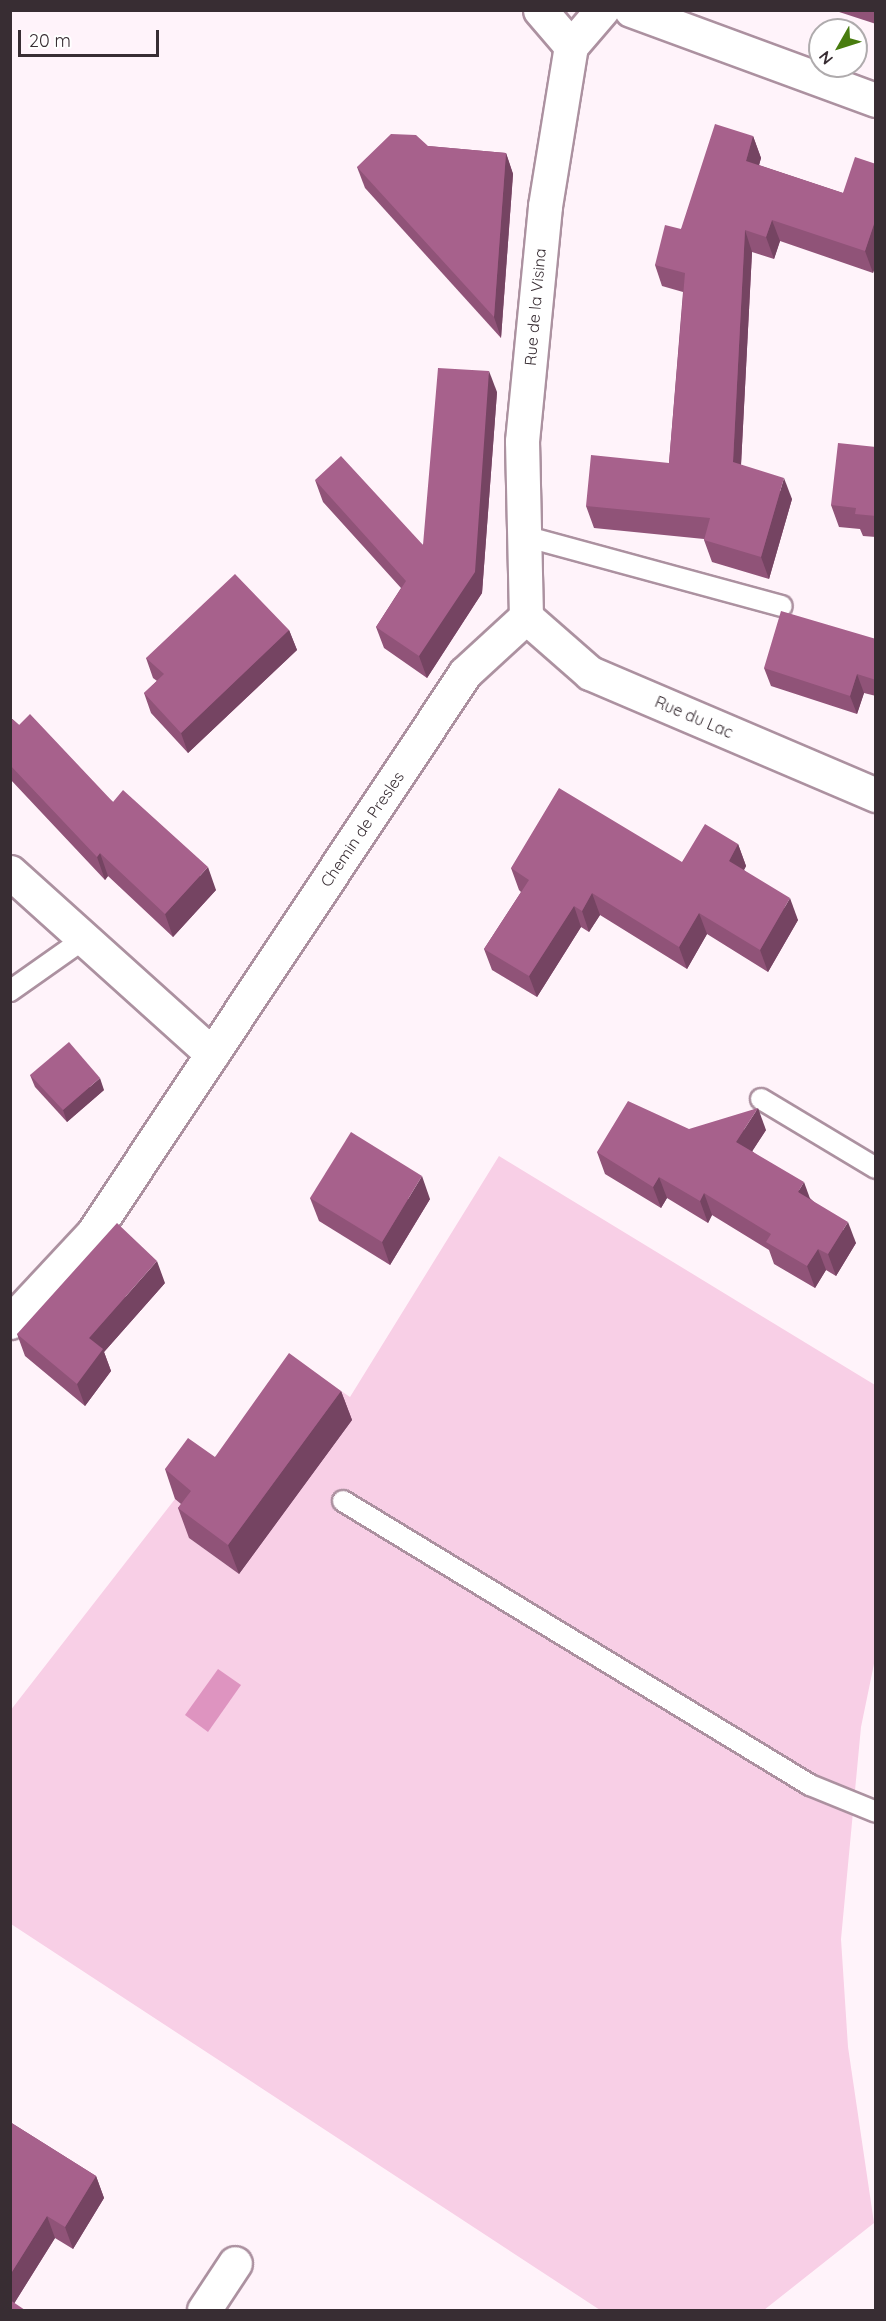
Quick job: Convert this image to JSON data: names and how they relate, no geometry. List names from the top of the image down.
{
  "streets": {
    "street": ["Rue de la Visina", "Rue du Lac", "Chemin de Presles"]
  },
  "crossings": [
    ["Rue de la Visina", "Rue du Lac"],
    ["Rue de la Visina", "Chemin de Presles"],
    ["Rue du Lac", "Chemin de Presles"]
  ],
  "scale_bar": "20 m",
  "north": "bottom left"
}
